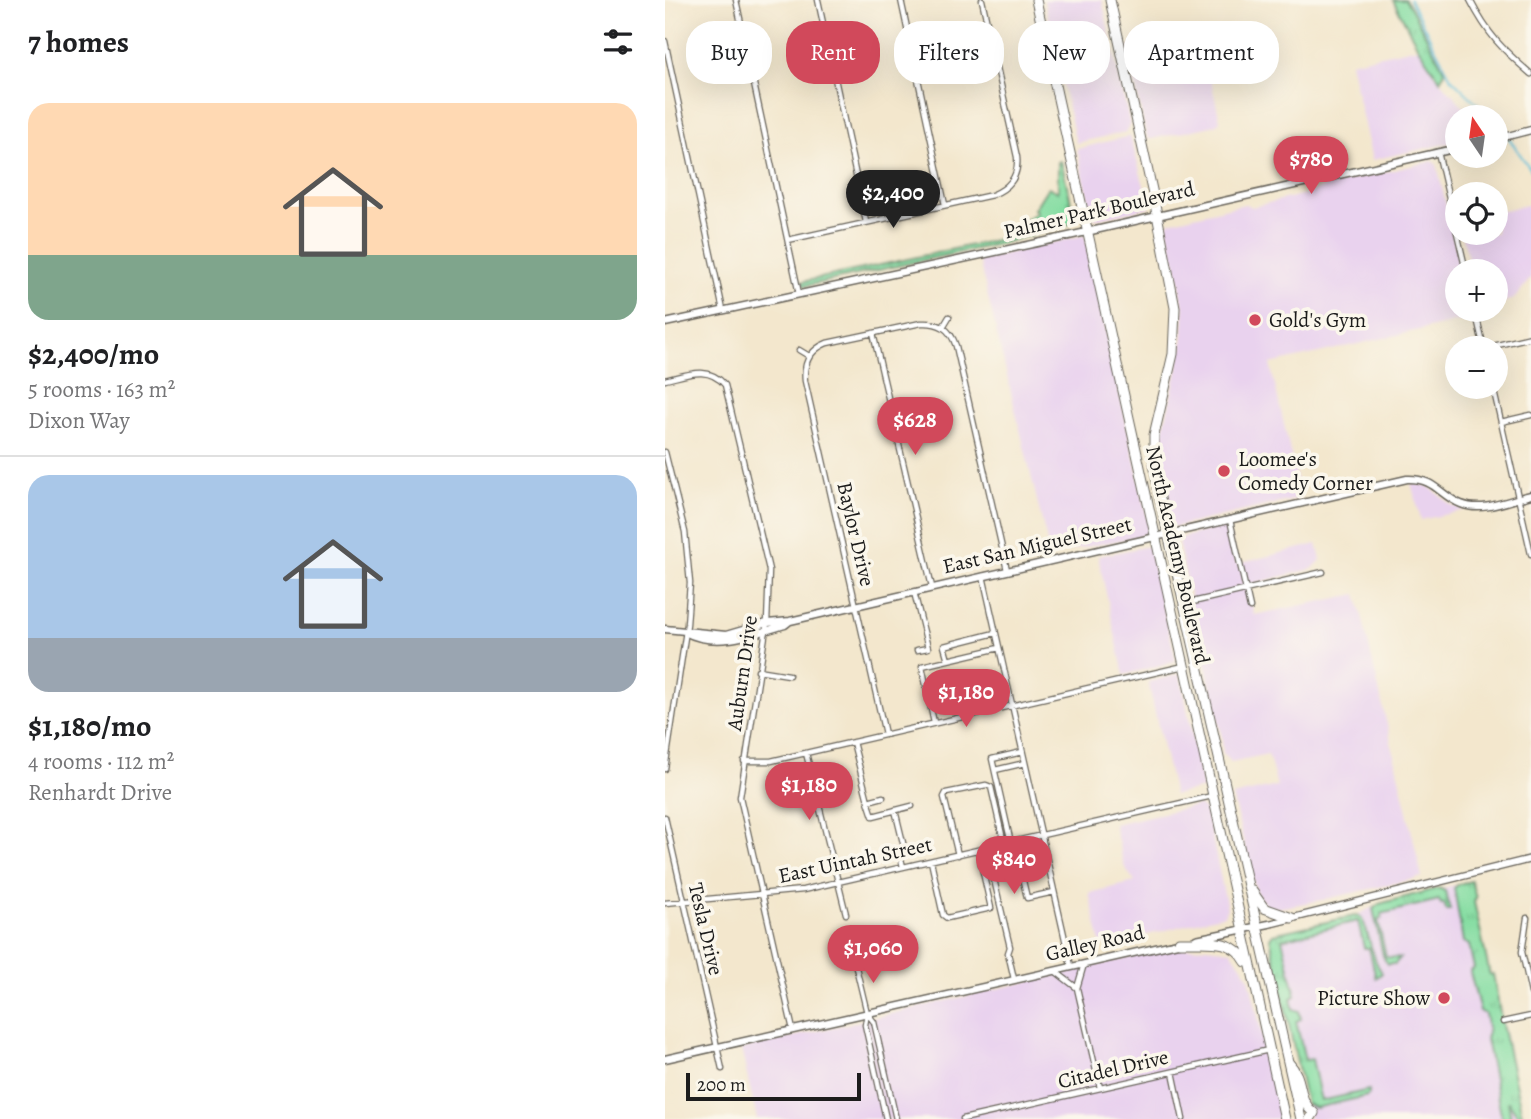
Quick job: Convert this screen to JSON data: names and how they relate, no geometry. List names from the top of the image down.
{
  "streets": {
    "highway": ["North Academy Boulevard"],
    "main road": ["Palmer Park Boulevard", "East San Miguel Street", "Galley Road"],
    "street": [
      "Baylor Drive",
      "Auburn Drive",
      "East Uintah Street",
      "Tesla Drive",
      "Citadel Drive"
    ]
  },
  "crossings": [
    ["Palmer Park Boulevard", "North Academy Boulevard"],
    ["Baylor Drive", "East San Miguel Street"],
    ["East San Miguel Street", "North Academy Boulevard"],
    ["East San Miguel Street", "Auburn Drive"],
    ["North Academy Boulevard", "East Uintah Street"],
    ["North Academy Boulevard", "Galley Road"],
    ["North Academy Boulevard", "Citadel Drive"],
    ["Auburn Drive", "East Uintah Street"],
    ["Auburn Drive", "Galley Road"],
    ["East Uintah Street", "Tesla Drive"],
    ["Tesla Drive", "Galley Road"]
  ],
  "places": ["Gold's Gym", "Loomee's Comedy Corner", "Picture Show"],
  "scale_bar": "200 m",
  "north": "top",
  "page": {
    "heading": "7 homes",
    "chip": [
      "Buy",
      "Rent",
      "Filters",
      "New",
      "Apartment"
    ],
    "list": [
      {
        "name": "$2,400/mo",
        "note": "5 rooms · 163 m² · Dixon Way"
      },
      {
        "name": "$1,180/mo",
        "note": "4 rooms · 112 m² · Renhardt Drive"
      }
    ],
    "map_buttons": ["+", "−"],
    "price": [
      "$780",
      "$2,400",
      "$628",
      "$1,180",
      "$1,180",
      "$840",
      "$1,060"
    ],
    "scale": "200 m"
  }
}
